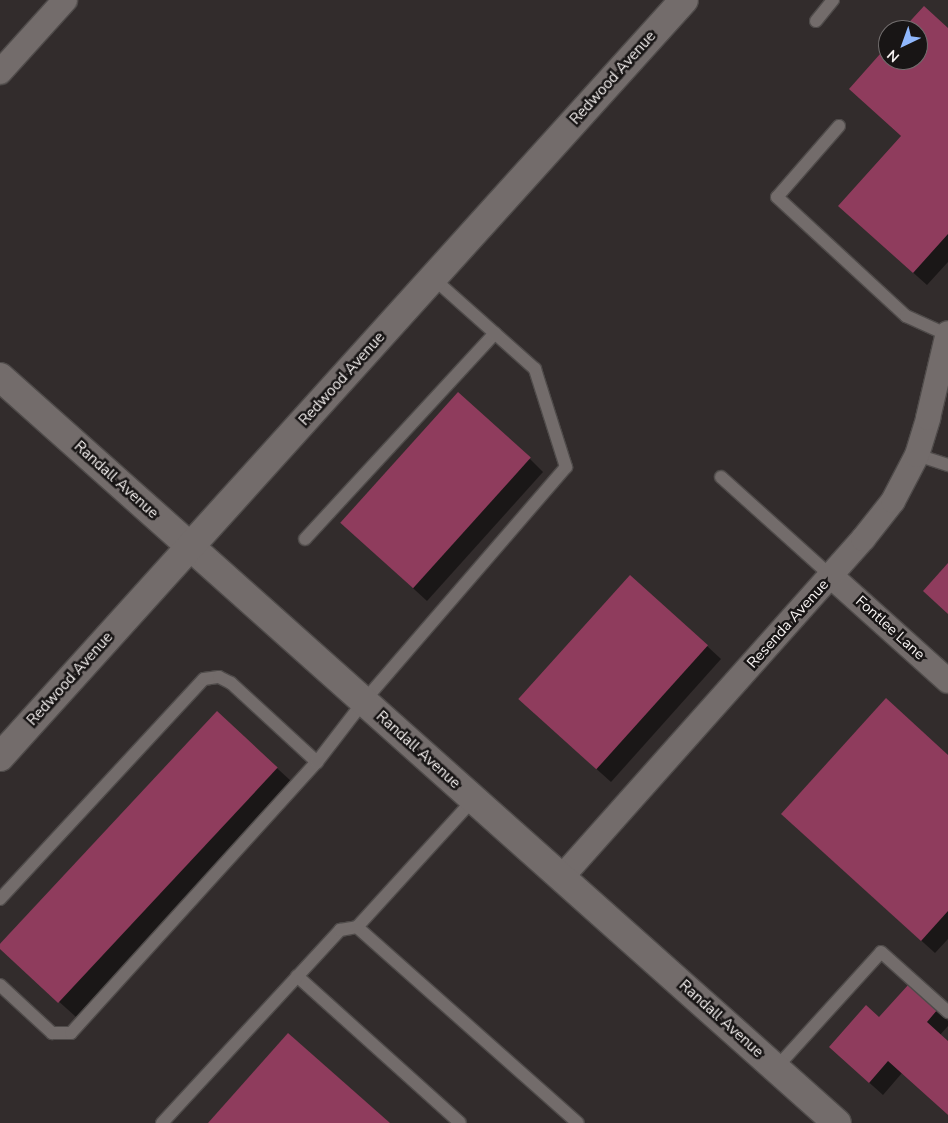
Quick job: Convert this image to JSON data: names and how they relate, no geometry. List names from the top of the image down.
{
  "streets": {
    "street": [
      "Redwood Avenue",
      "Randall Avenue",
      "Resenda Avenue",
      "Fontlee Lane"
    ]
  },
  "crossings": [
    ["Redwood Avenue", "Randall Avenue"],
    ["Randall Avenue", "Resenda Avenue"],
    ["Resenda Avenue", "Fontlee Lane"]
  ],
  "north": "bottom left"
}
